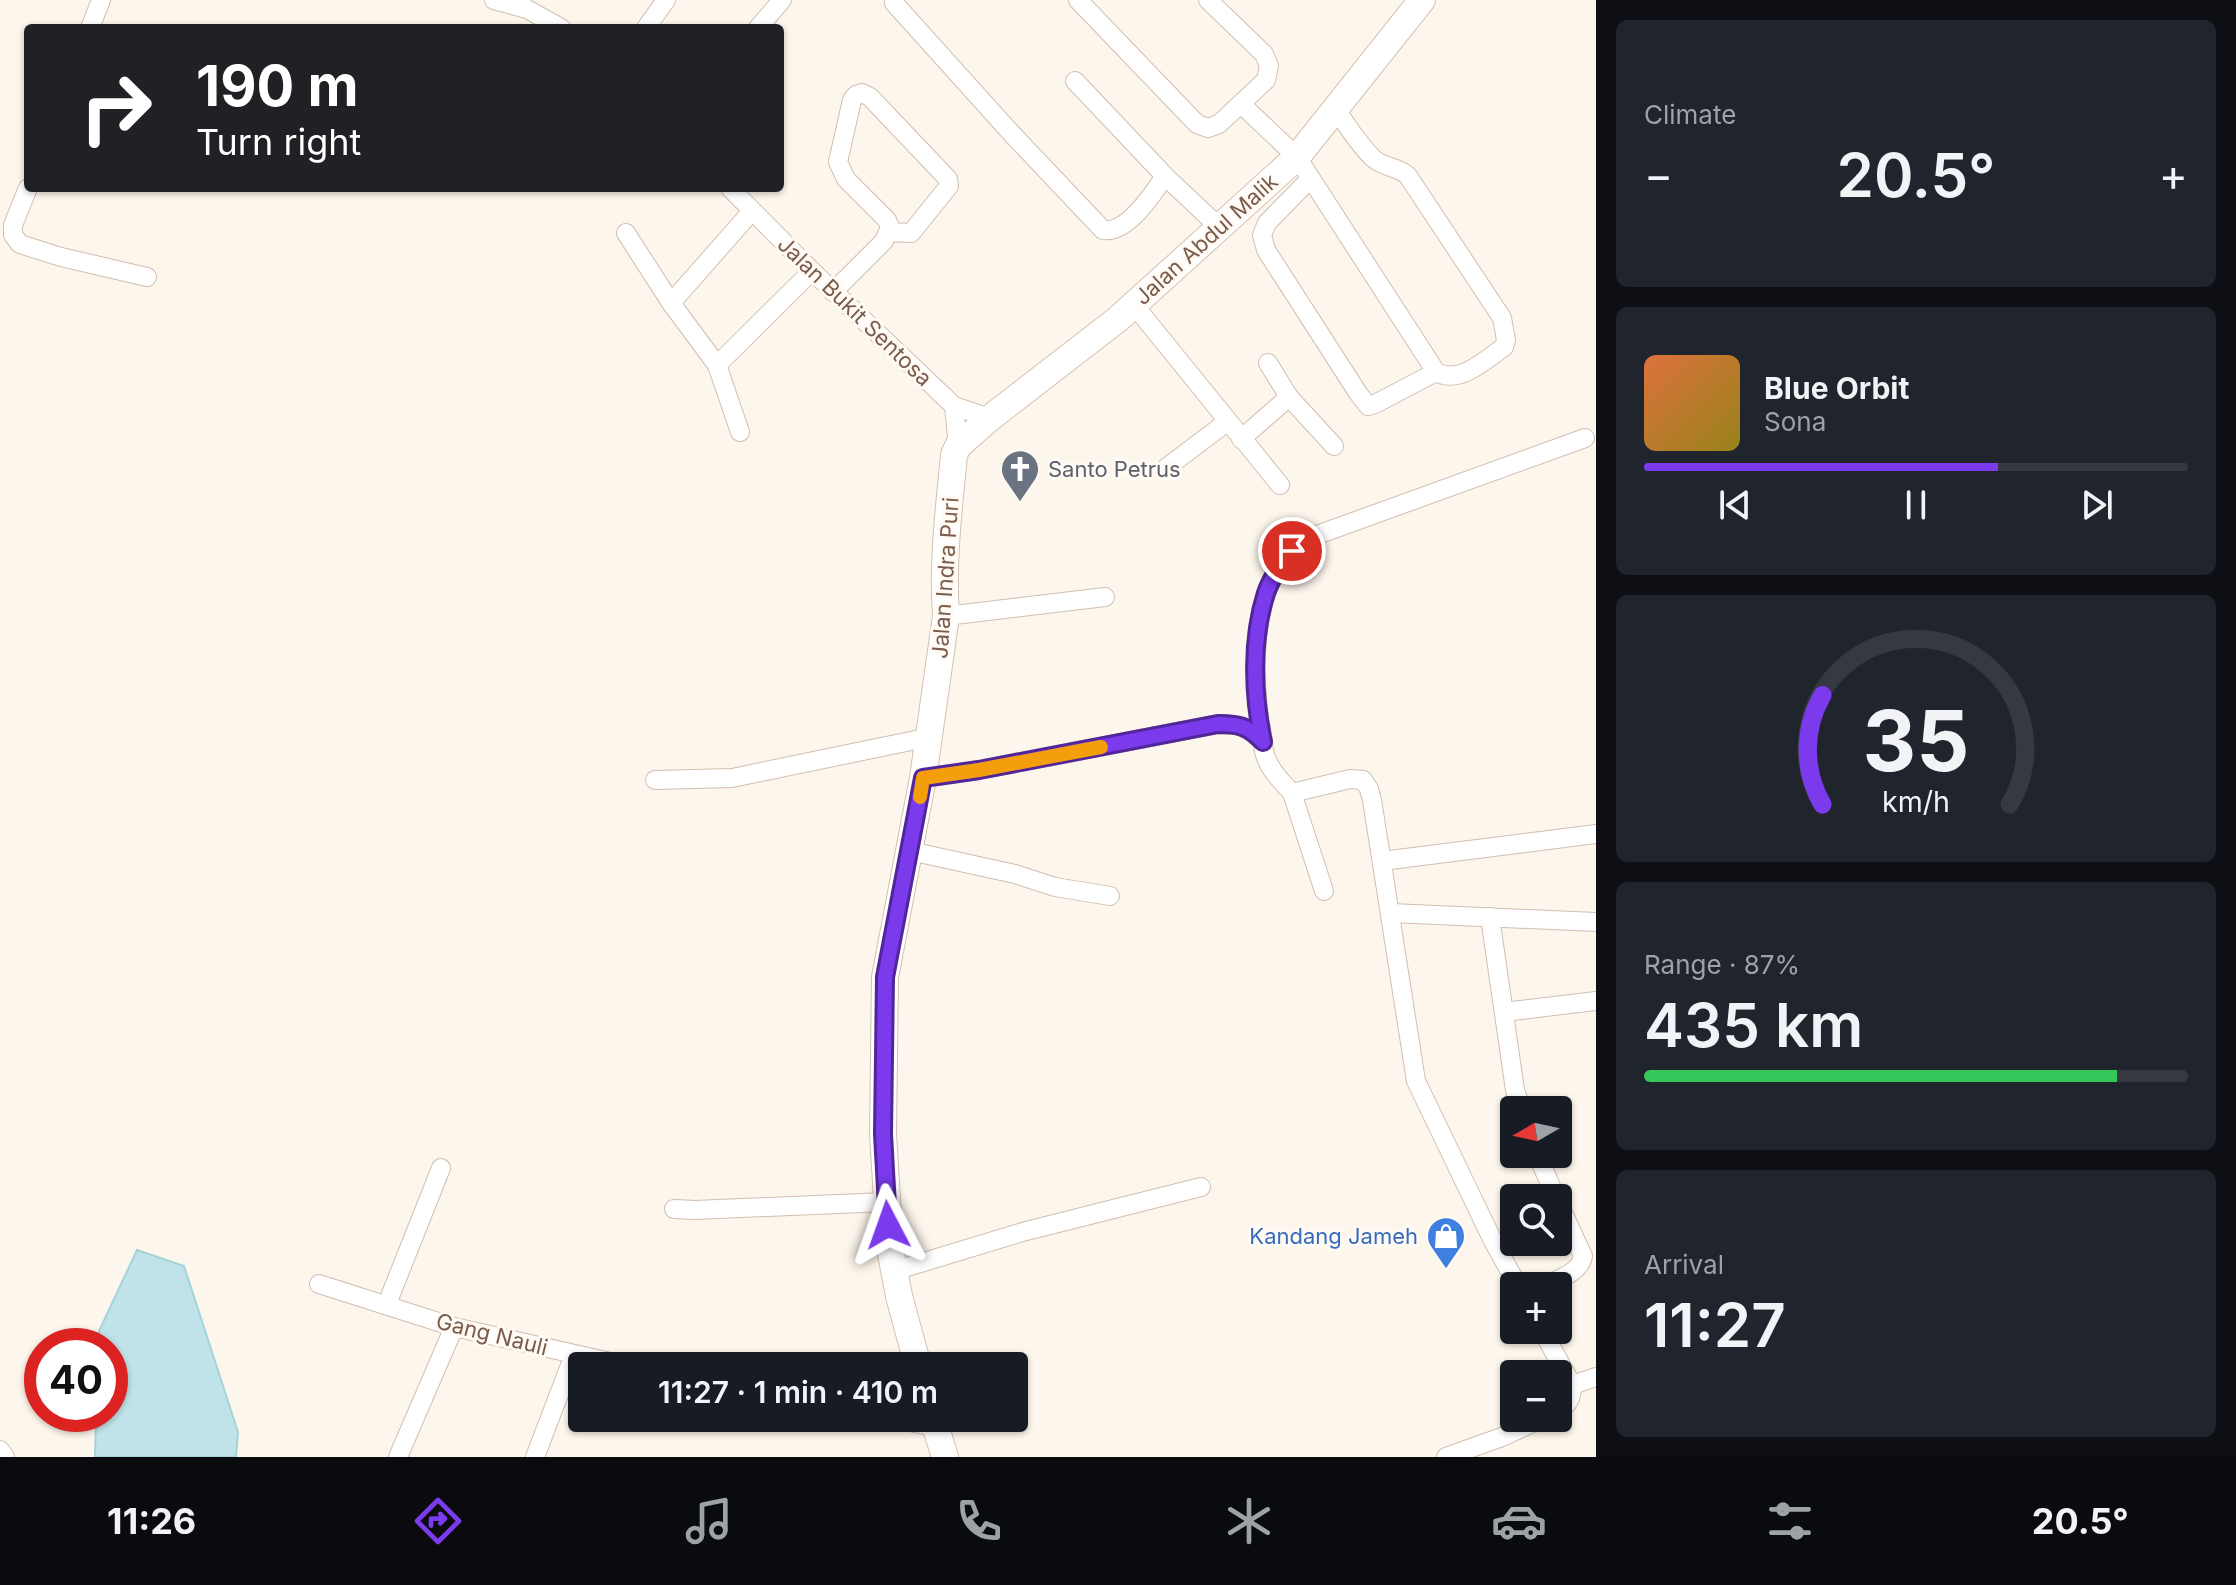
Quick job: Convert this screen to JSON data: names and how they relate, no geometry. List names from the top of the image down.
{
  "streets": {
    "street": [
      "Jalan Abdul Malik",
      "Jalan Bukit Sentosa",
      "Jalan Indra Puri",
      "Gang Nauli"
    ]
  },
  "crossings": [
    ["Jalan Abdul Malik", "Jalan Bukit Sentosa"],
    ["Jalan Abdul Malik", "Jalan Indra Puri"],
    ["Jalan Bukit Sentosa", "Jalan Indra Puri"]
  ],
  "places": {
    "church": ["Santo Petrus"],
    "shop": ["Kandang Jameh"]
  },
  "north": "left",
  "page": {
    "tile": [
      "Climate",
      ["Range · 87%", "435 km"],
      ["Arrival", "11:27"]
    ],
    "turn": ["190 m", "Turn right"],
    "heat": ["−", "20.5°", "+"],
    "song": ["Blue Orbit", "Sona"],
    "map_buttons": ["+", "−"],
    "limit": "40",
    "trip": "11:27 · 1 min · 410 m",
    "tabs": ["11:26", "20.5°"],
    "gauge": ["35", "km/h"]
  }
}
